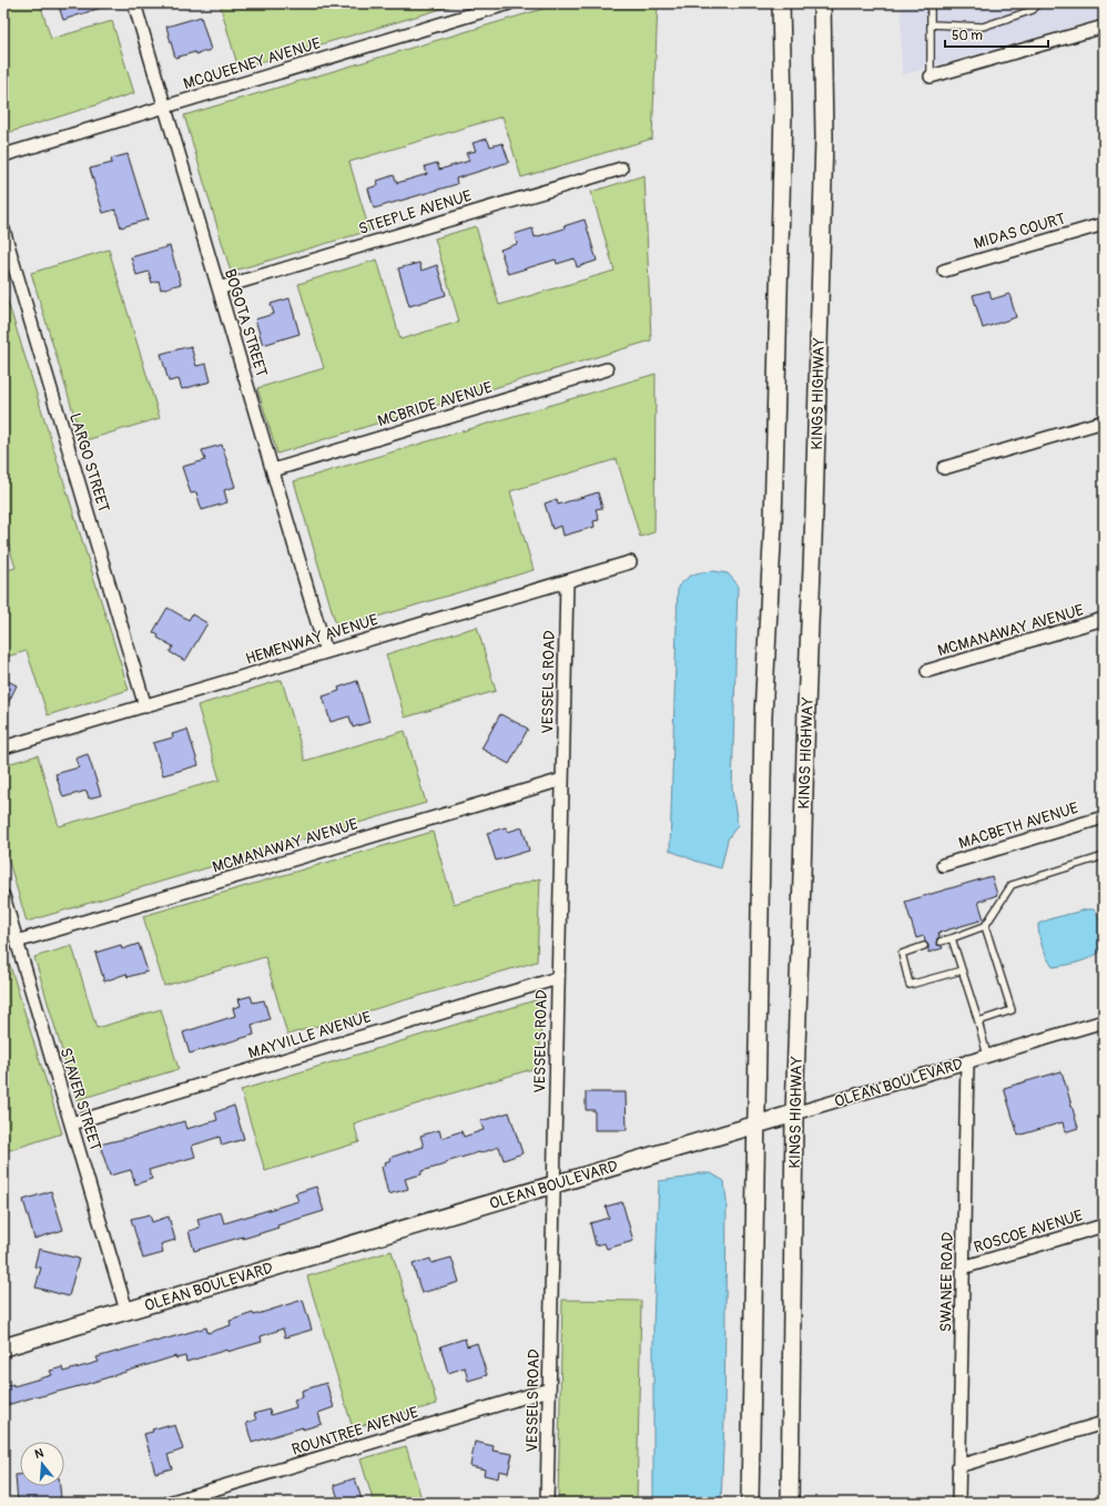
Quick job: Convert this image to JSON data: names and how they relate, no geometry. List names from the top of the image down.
{
  "streets": {
    "main road": ["KINGS HIGHWAY", "OLEAN BOULEVARD"],
    "street": [
      "MCQUEENEY AVENUE",
      "STEEPLE AVENUE",
      "MIDAS COURT",
      "BOGOTA STREET",
      "MCBRIDE AVENUE",
      "LARGO STREET",
      "MCMANAWAY AVENUE",
      "HEMENWAY AVENUE",
      "VESSELS ROAD",
      "MACBETH AVENUE",
      "MAYVILLE AVENUE",
      "STAVER STREET",
      "ROSCOE AVENUE",
      "SWANEE ROAD",
      "ROUNTREE AVENUE"
    ]
  },
  "crossings": [
    ["MCQUEENEY AVENUE", "BOGOTA STREET"],
    ["STEEPLE AVENUE", "BOGOTA STREET"],
    ["BOGOTA STREET", "MCBRIDE AVENUE"],
    ["BOGOTA STREET", "HEMENWAY AVENUE"],
    ["KINGS HIGHWAY", "OLEAN BOULEVARD"],
    ["LARGO STREET", "HEMENWAY AVENUE"],
    ["MCMANAWAY AVENUE", "VESSELS ROAD"],
    ["MCMANAWAY AVENUE", "STAVER STREET"],
    ["HEMENWAY AVENUE", "VESSELS ROAD"],
    ["VESSELS ROAD", "MAYVILLE AVENUE"],
    ["VESSELS ROAD", "OLEAN BOULEVARD"],
    ["VESSELS ROAD", "ROUNTREE AVENUE"],
    ["MAYVILLE AVENUE", "STAVER STREET"],
    ["OLEAN BOULEVARD", "STAVER STREET"],
    ["OLEAN BOULEVARD", "SWANEE ROAD"],
    ["ROSCOE AVENUE", "SWANEE ROAD"]
  ],
  "scale_bar": "50 m",
  "north": "top"
}
